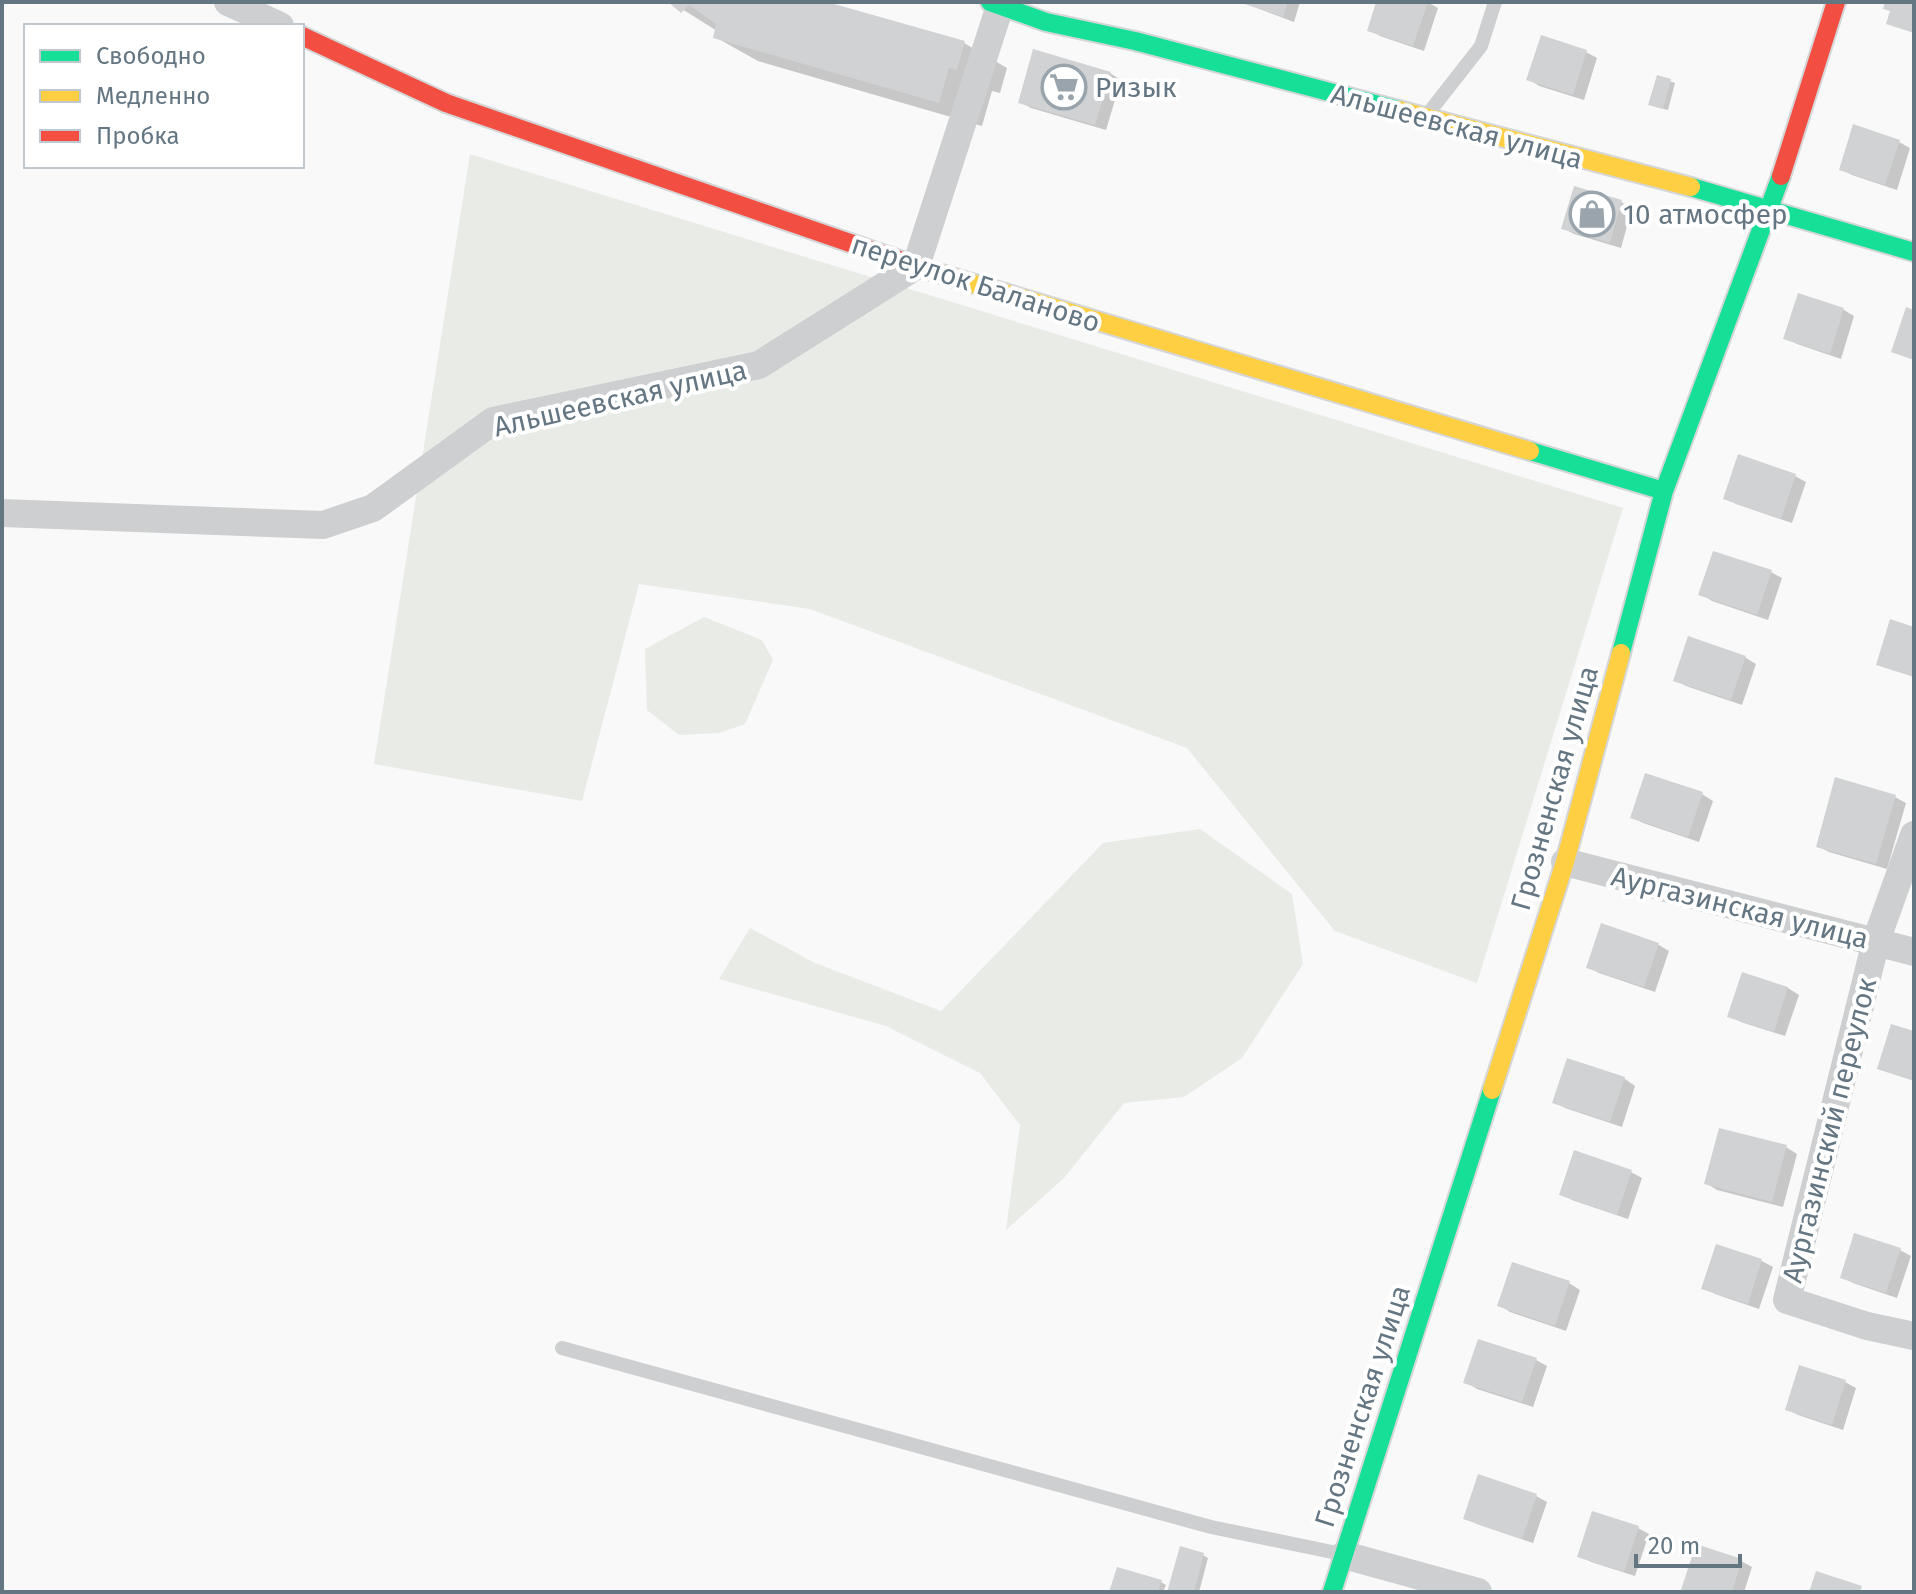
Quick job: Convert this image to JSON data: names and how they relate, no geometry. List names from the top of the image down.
{
  "streets": {
    "street": [
      "Альшеевская улица",
      "переулок Баланово",
      "Грозненская улица",
      "Аургазинская улица",
      "Аургазинский переулок"
    ]
  },
  "crossings": [
    ["Альшеевская улица", "переулок Баланово"],
    ["Альшеевская улица", "Грозненская улица"],
    ["переулок Баланово", "Грозненская улица"],
    ["Грозненская улица", "Аургазинская улица"],
    ["Аургазинская улица", "Аургазинский переулок"]
  ],
  "places": {
    "supermarket": ["Ризык"],
    "shop": ["10 атмосфер"]
  },
  "legend": ["Свободно", "Медленно", "Пробка"],
  "scale_bar": "20 m"
}
